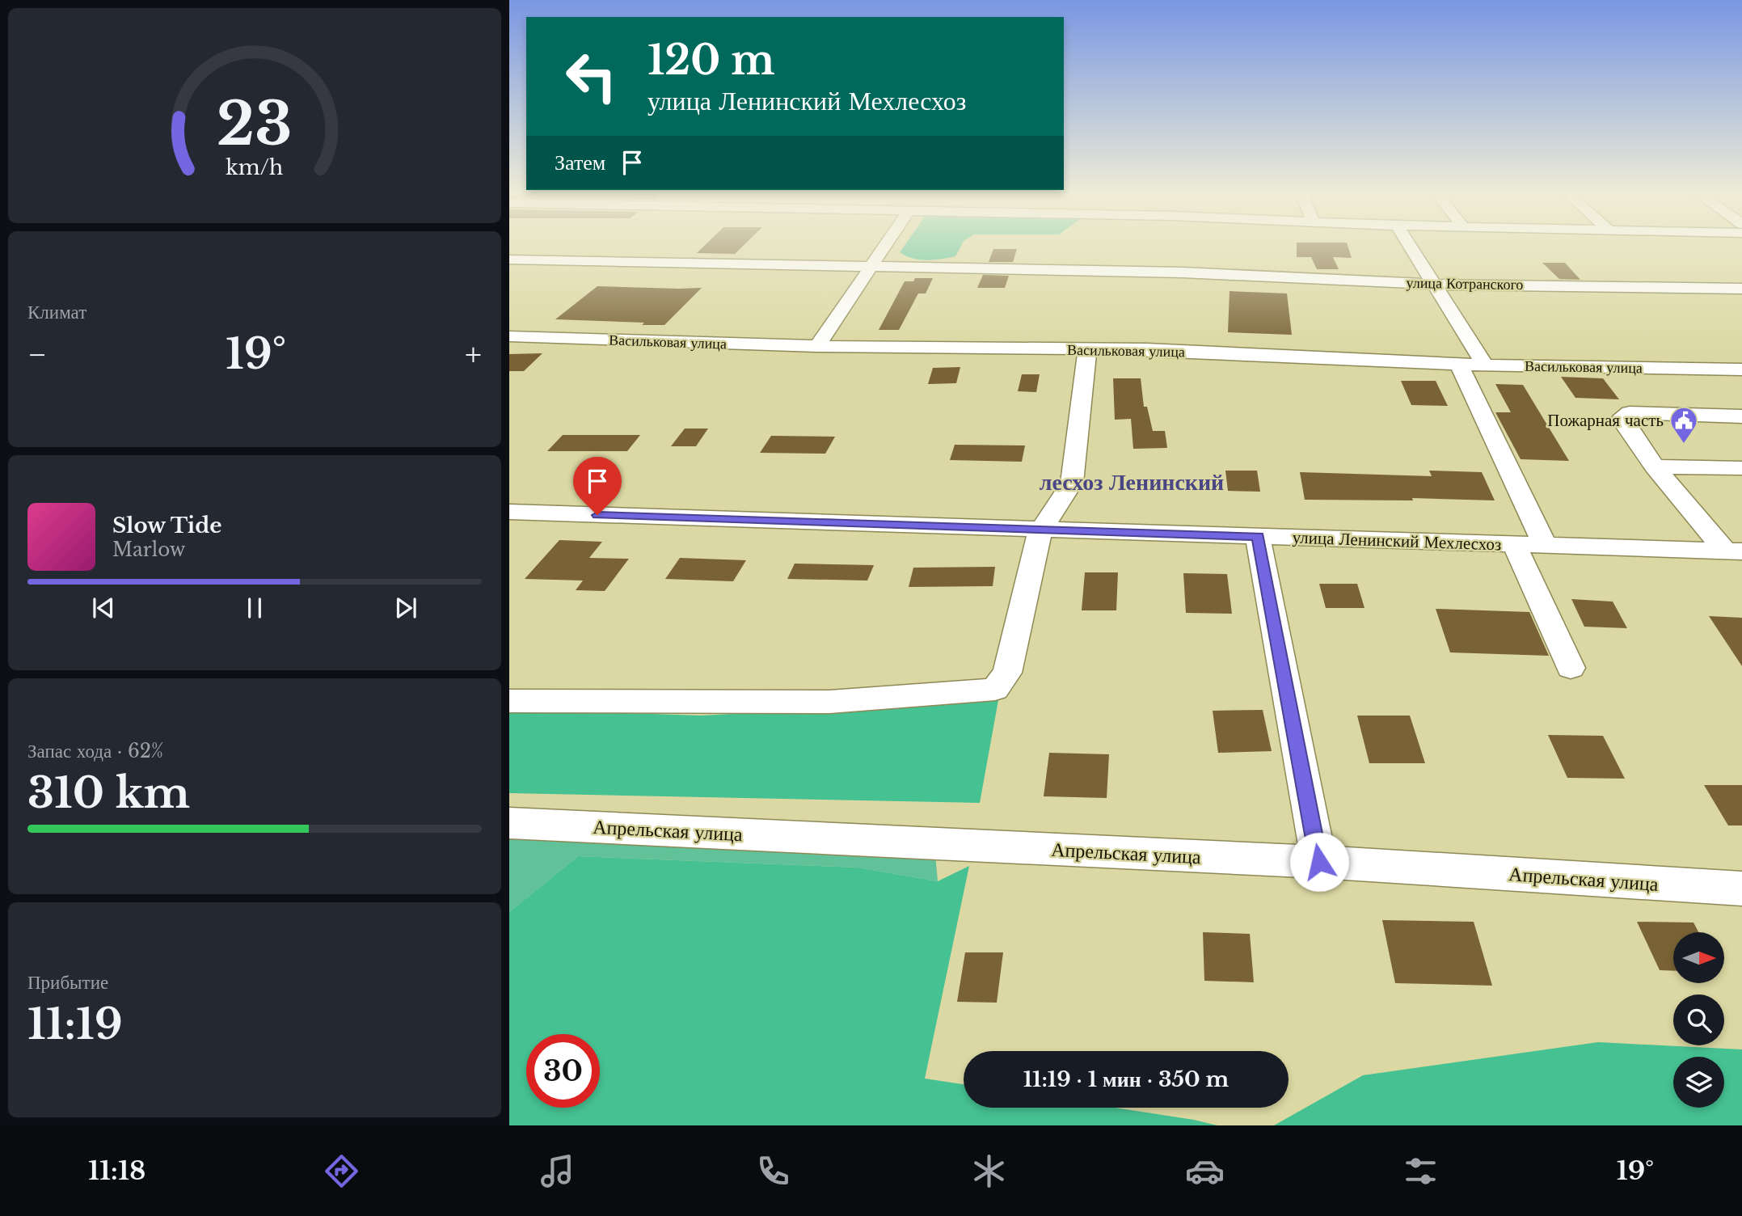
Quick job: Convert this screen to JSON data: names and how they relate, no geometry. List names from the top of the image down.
{
  "streets": {
    "street": [
      "улица Котранского",
      "Васильковая улица",
      "улица Ленинский Мехлесхоз",
      "Апрельская улица"
    ]
  },
  "districts": ["лесхоз Ленинский"],
  "places": {
    "public building": ["Пожарная часть"]
  },
  "north": "right",
  "page": {
    "turn": ["120 m", "улица Ленинский Мехлесхоз"],
    "then": "Затем",
    "tile": [
      "Климат",
      ["Запас хода · 62%", "310 km"],
      ["Прибытие", "11:19"]
    ],
    "heat": ["−", "19°", "+"],
    "song": ["Slow Tide", "Marlow"],
    "limit": "30",
    "trip": "11:19 · 1 мин · 350 m",
    "tabs": ["11:18", "19°"],
    "gauge": ["23", "km/h"]
  }
}
